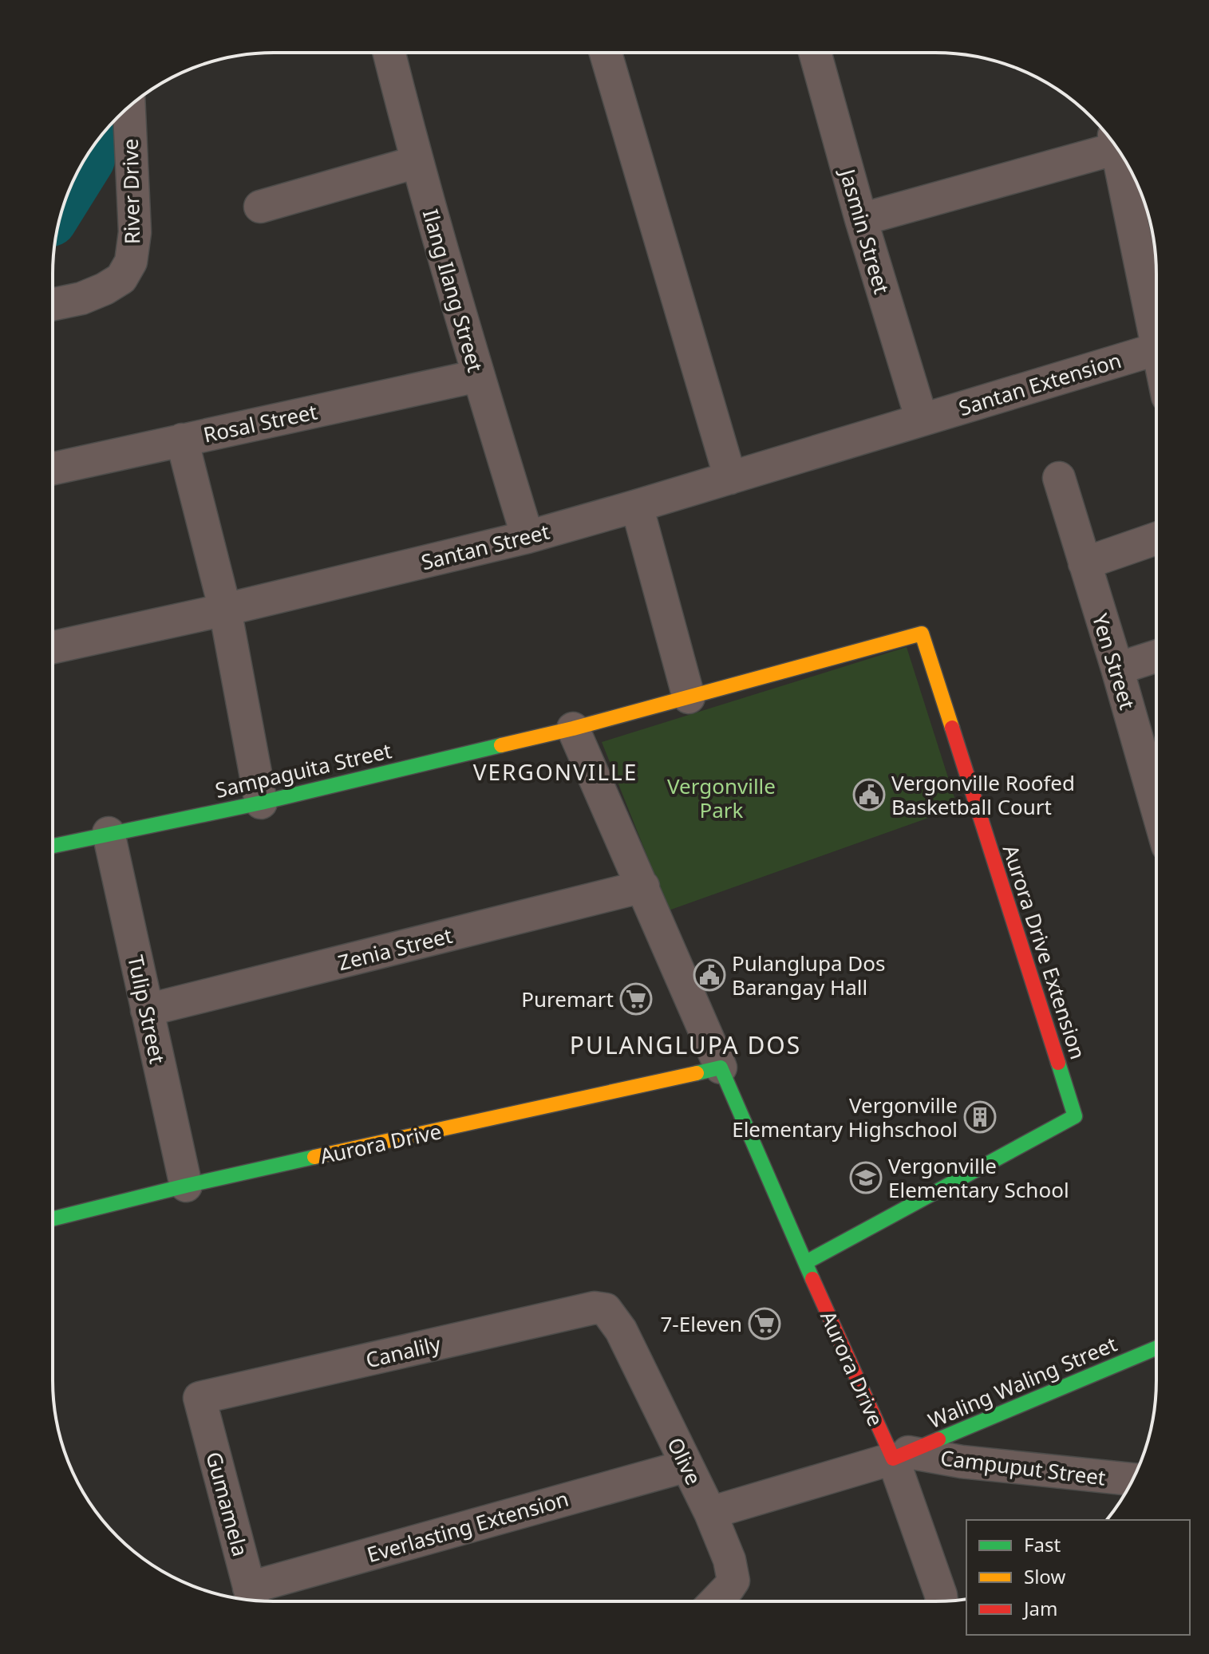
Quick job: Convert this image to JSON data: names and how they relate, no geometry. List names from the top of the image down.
{
  "streets": {
    "street": [
      "River Drive",
      "Jasmin Street",
      "Ilang Ilang Street",
      "Santan Extension",
      "Rosal Street",
      "Santan Street",
      "Yen Street",
      "Sampaguita Street",
      "Zenia Street",
      "Aurora Drive Extension",
      "Tulip Street",
      "Aurora Drive",
      "Canalily",
      "Waling Waling Street",
      "Olive",
      "Campuput Street",
      "Gumamela",
      "Everlasting Extension"
    ]
  },
  "crossings": [
    ["Jasmin Street", "Santan Extension"],
    ["Jasmin Street", "Santan Street"],
    ["Ilang Ilang Street", "Rosal Street"],
    ["Ilang Ilang Street", "Santan Street"],
    ["Santan Extension", "Santan Street"],
    ["Sampaguita Street", "Aurora Drive Extension"],
    ["Sampaguita Street", "Tulip Street"],
    ["Sampaguita Street", "Aurora Drive"],
    ["Zenia Street", "Tulip Street"],
    ["Zenia Street", "Aurora Drive"],
    ["Aurora Drive Extension", "Aurora Drive"],
    ["Tulip Street", "Aurora Drive"],
    ["Aurora Drive", "Waling Waling Street"],
    ["Aurora Drive", "Campuput Street"],
    ["Canalily", "Olive"],
    ["Canalily", "Gumamela"],
    ["Waling Waling Street", "Campuput Street"],
    ["Olive", "Everlasting Extension"],
    ["Gumamela", "Everlasting Extension"]
  ],
  "districts": ["VERGONVILLE", "PULANGLUPA DOS"],
  "parks": ["Vergonville Park"],
  "places": {
    "public building": ["Vergonville Roofed Basketball Court", "Pulanglupa Dos Barangay Hall"],
    "supermarket": ["Puremart", "7-Eleven"],
    "building": ["Vergonville Elementary Highschool"],
    "school or university": ["Vergonville Elementary School"]
  },
  "legend": ["Fast", "Slow", "Jam"]
}
